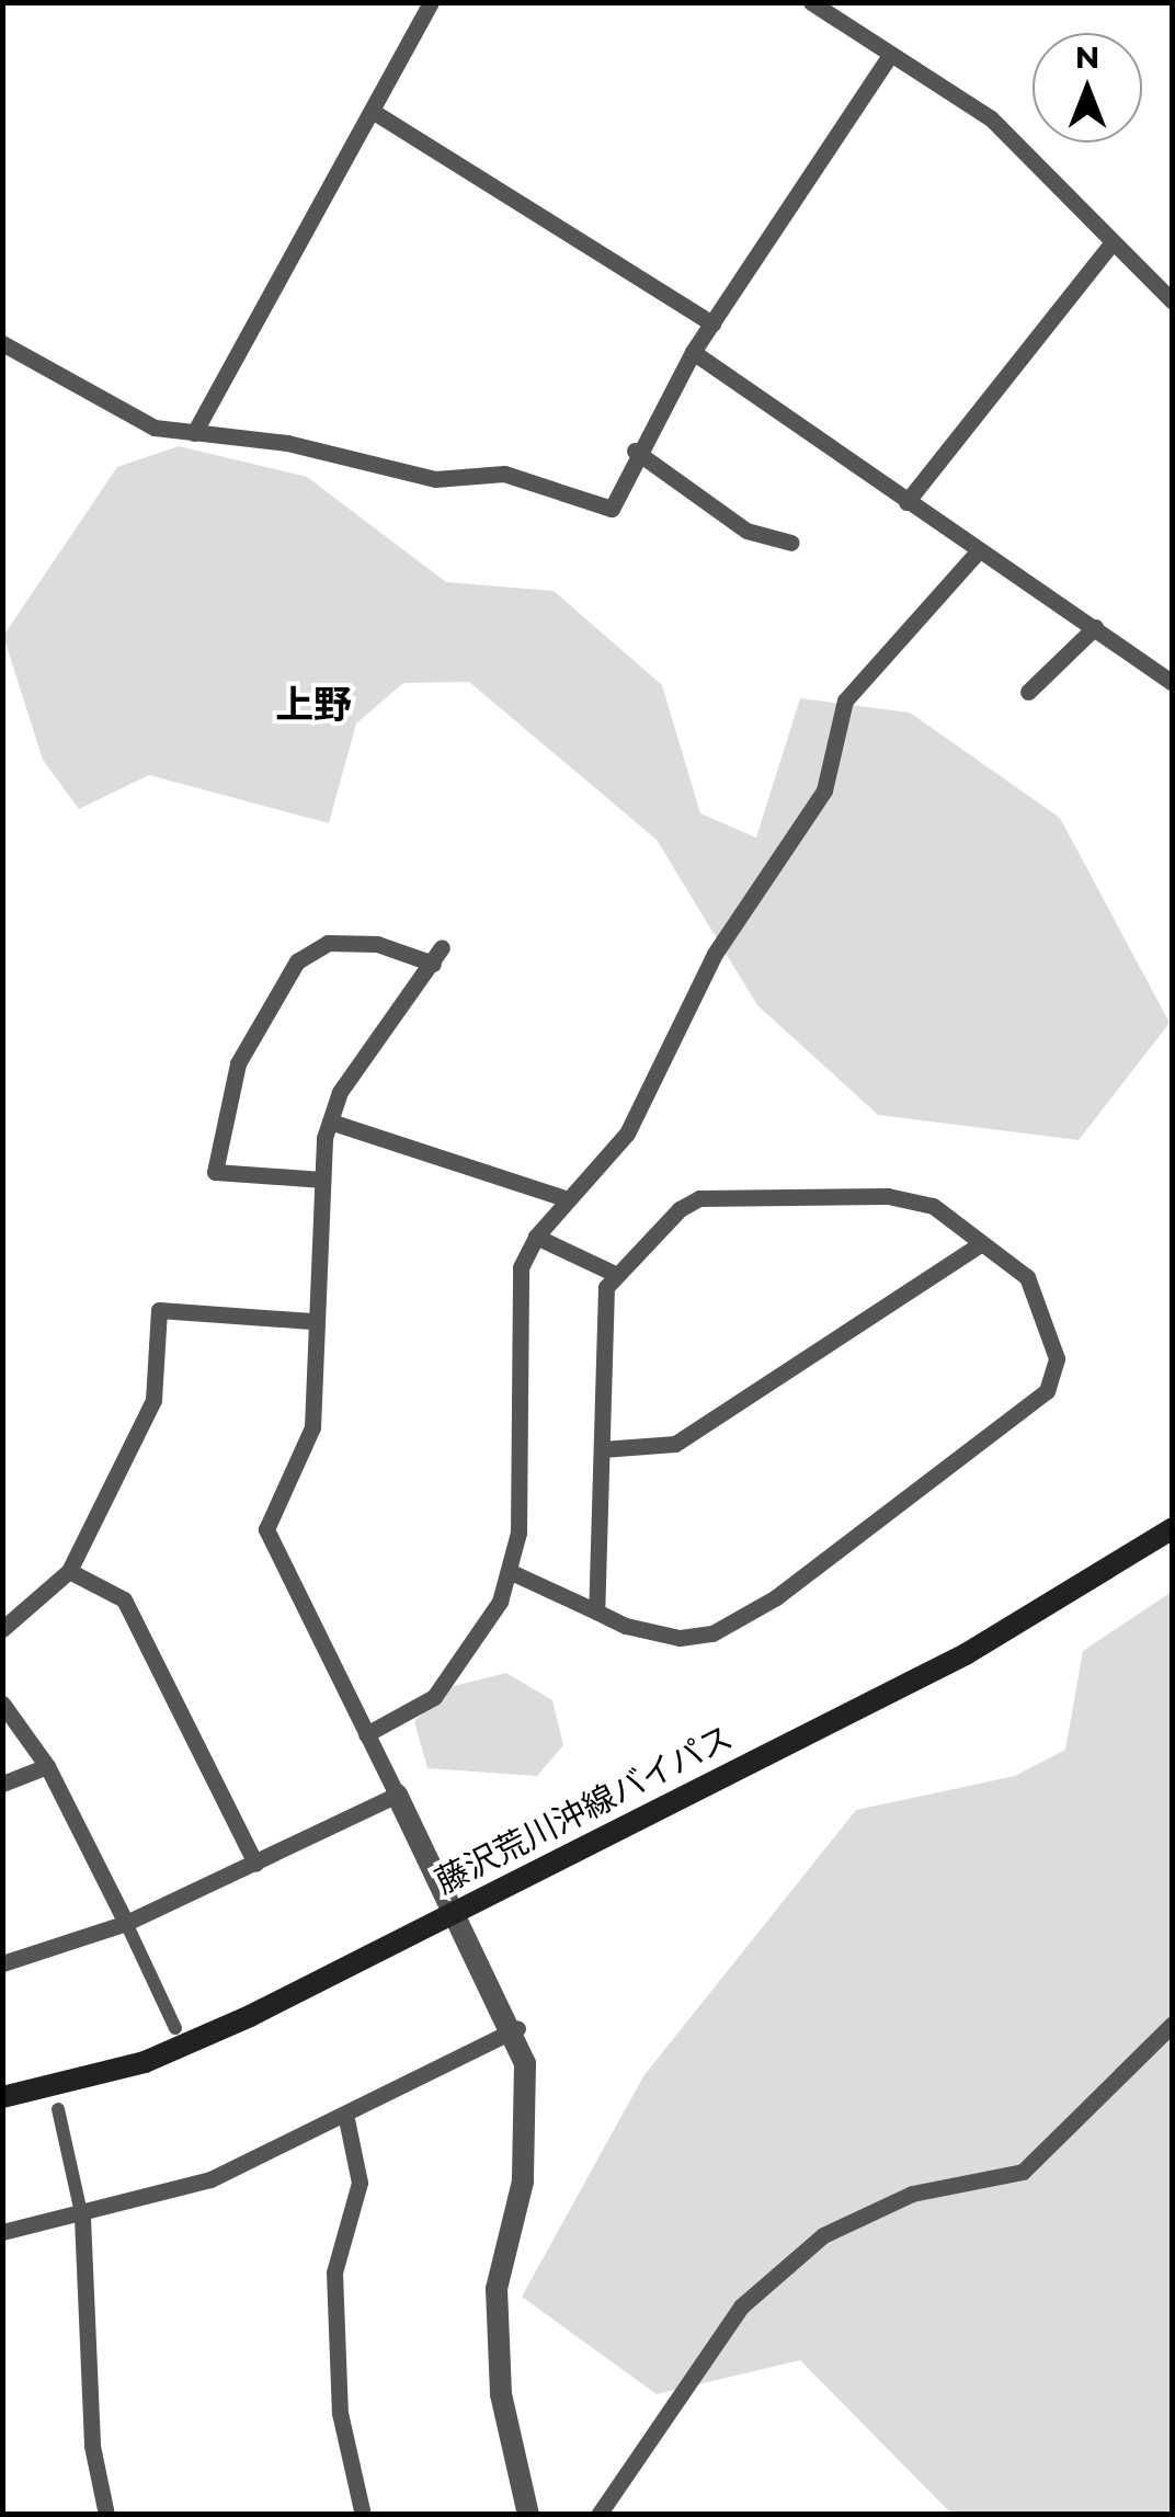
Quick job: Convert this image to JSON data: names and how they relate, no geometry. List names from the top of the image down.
{
  "streets": {
    "main road": ["藤沢荒川沖線バイパス"]
  },
  "districts": ["上野"],
  "north": "top"
}
